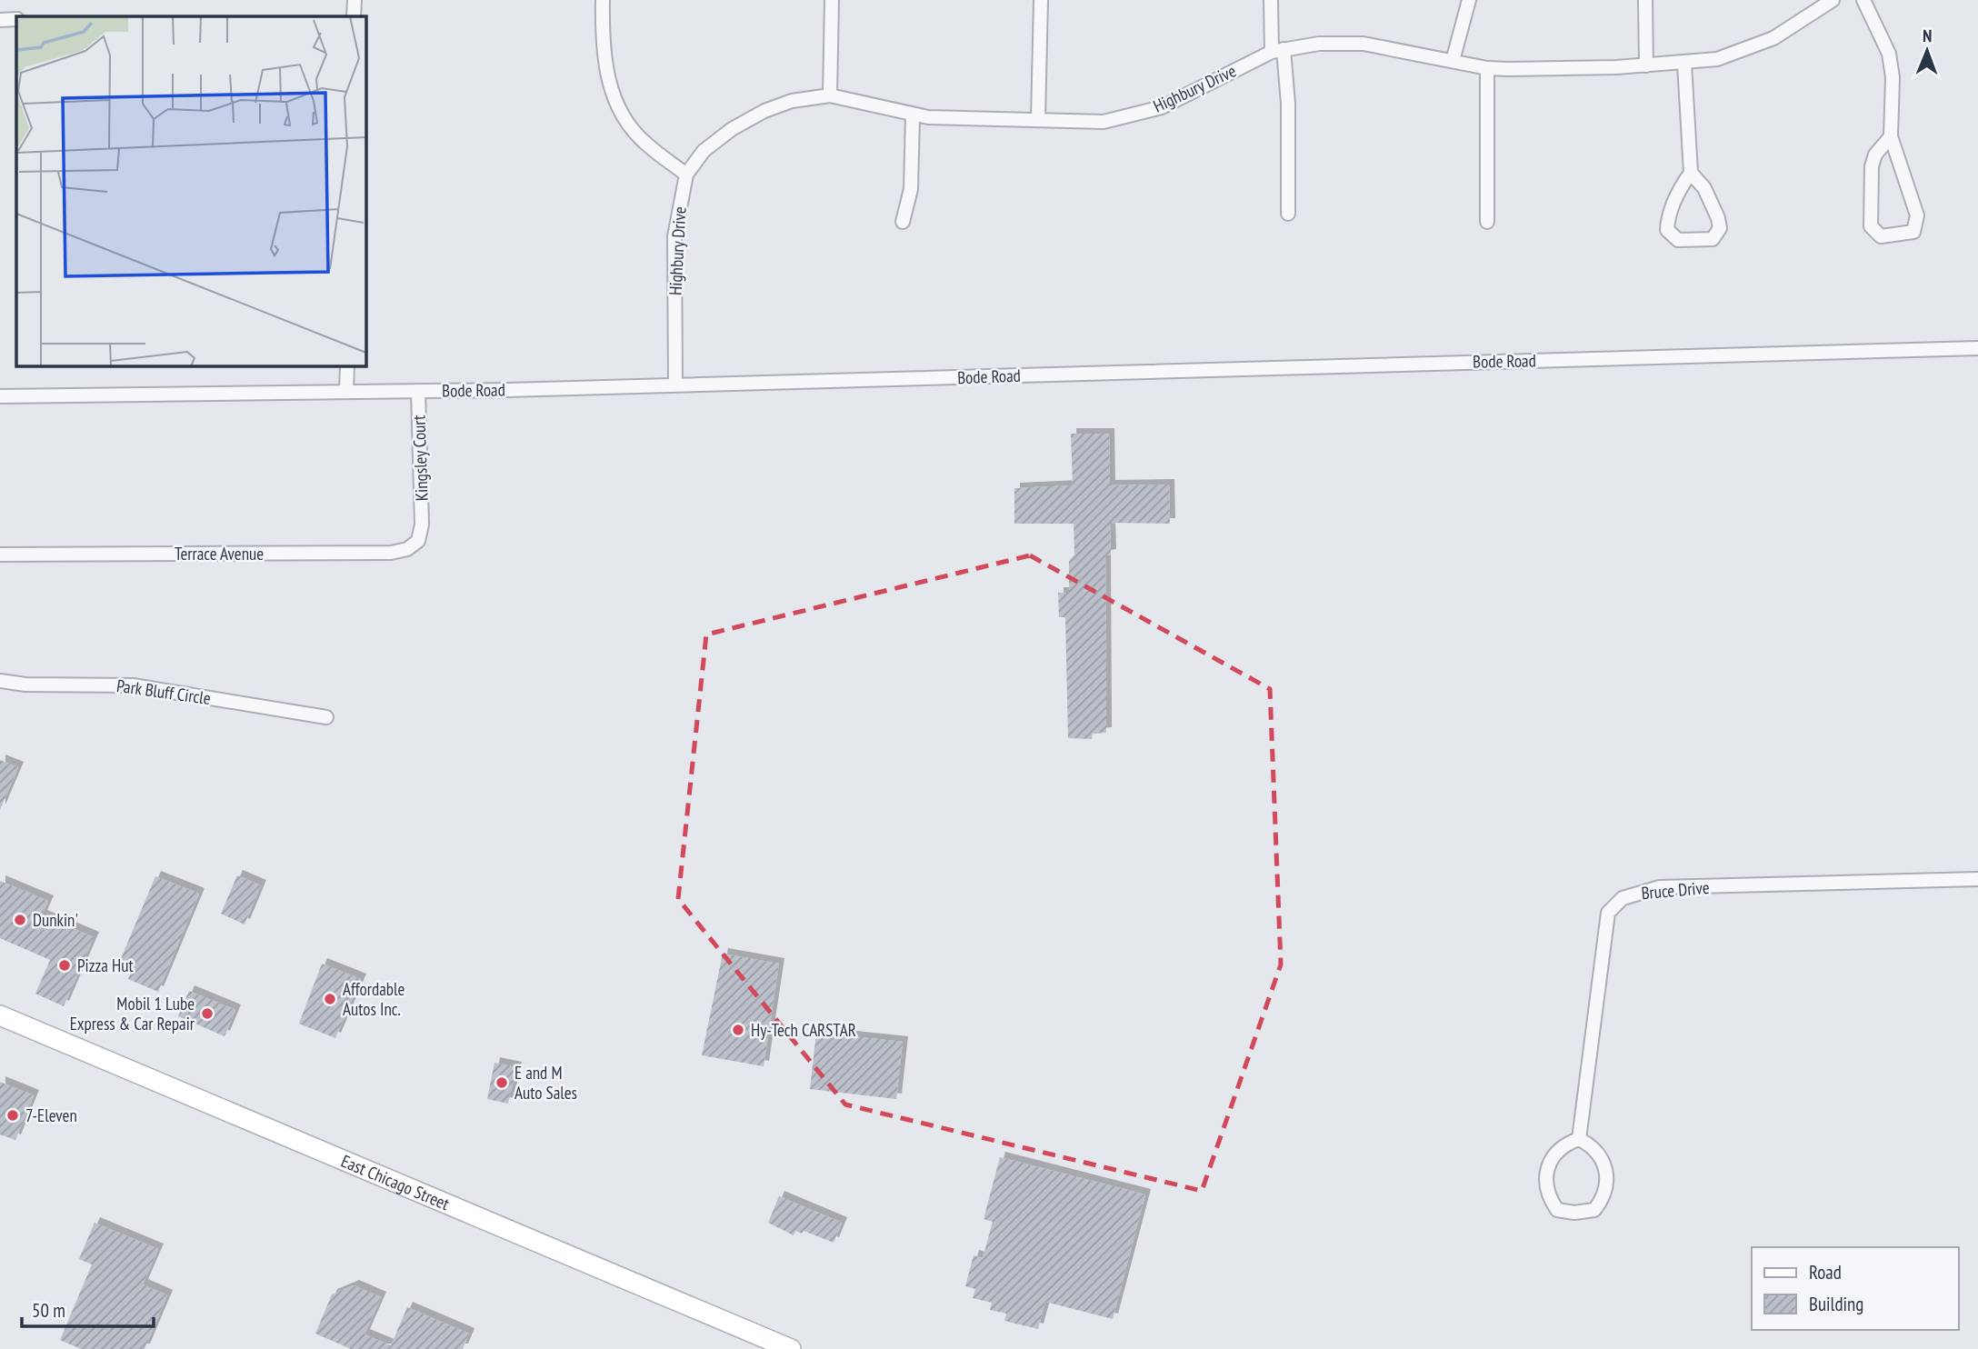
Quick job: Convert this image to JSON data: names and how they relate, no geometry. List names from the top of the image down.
{
  "streets": {
    "main road": ["East Chicago Street"],
    "street": [
      "Highbury Drive",
      "Bode Road",
      "Kingsley Court",
      "Terrace Avenue",
      "Park Bluff Circle",
      "Bruce Drive"
    ]
  },
  "crossings": [
    ["Highbury Drive", "Bode Road"],
    ["Bode Road", "Kingsley Court"],
    ["Kingsley Court", "Terrace Avenue"]
  ],
  "places": [
    "Dunkin'",
    "Pizza Hut",
    "Affordable Autos Inc.",
    "Mobil 1 Lube Express & Car Repair",
    "Hy-Tech CARSTAR",
    "E and M Auto Sales",
    "7-Eleven"
  ],
  "legend": ["Road", "Building"],
  "scale_bar": "50 m",
  "north": "top"
}
